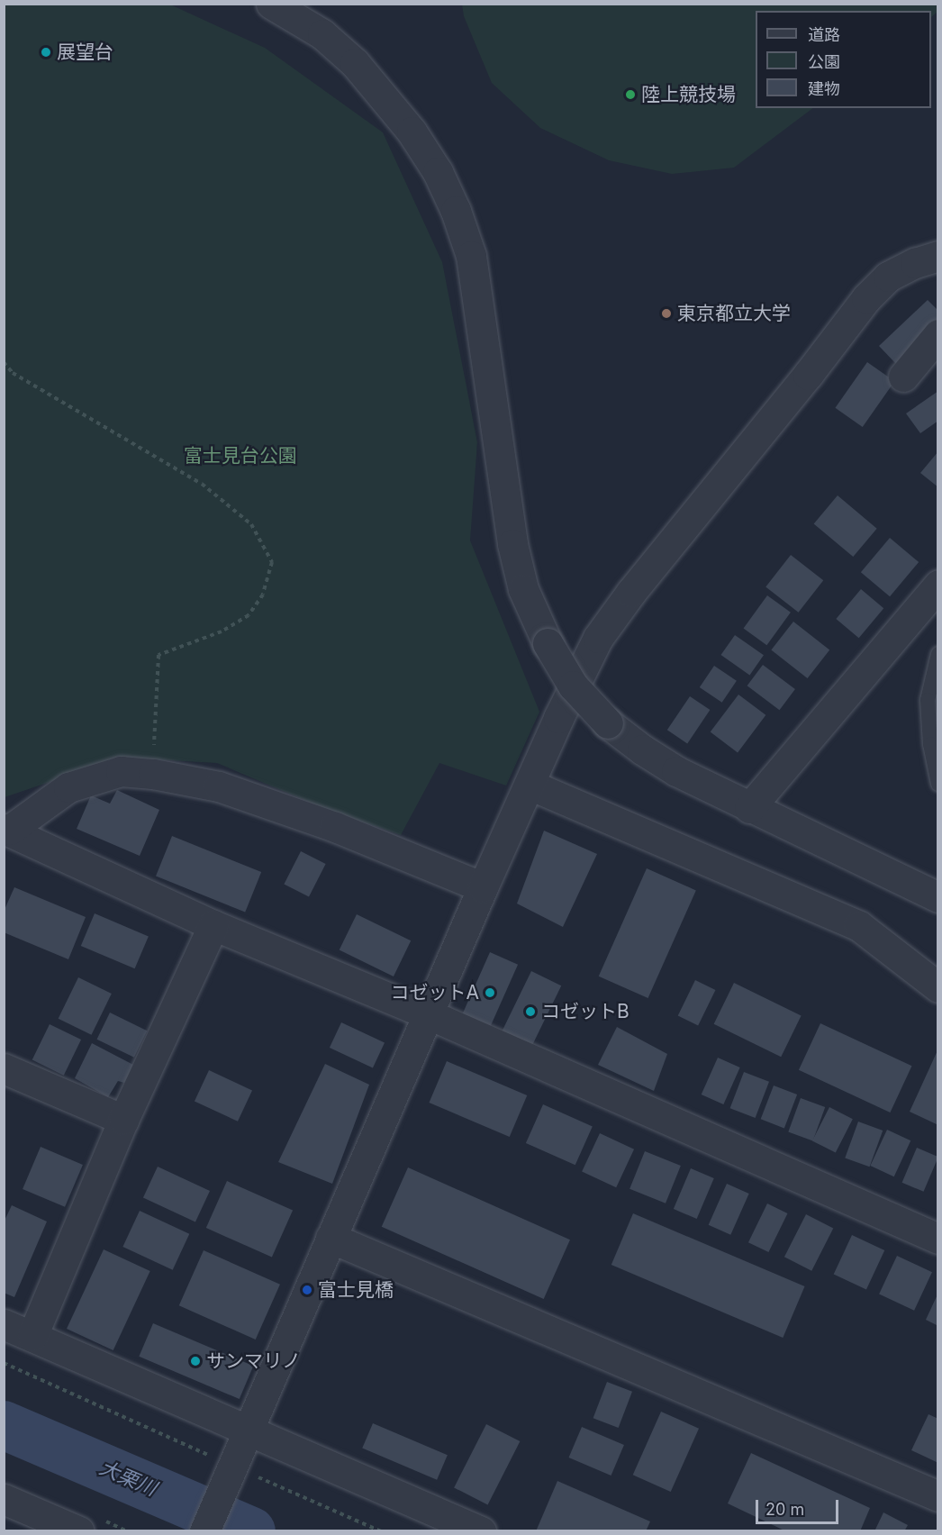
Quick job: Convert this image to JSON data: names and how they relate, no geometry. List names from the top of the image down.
{
  "water": ["大栗川"],
  "parks": ["富士見台公園"],
  "places": [
    "展望台",
    "陸上競技場",
    "東京都立大学",
    "コゼットA",
    "コゼットB",
    "富士見橋",
    "サンマリノ"
  ],
  "legend": ["道路", "公園", "建物"],
  "scale_bar": "20 m"
}
